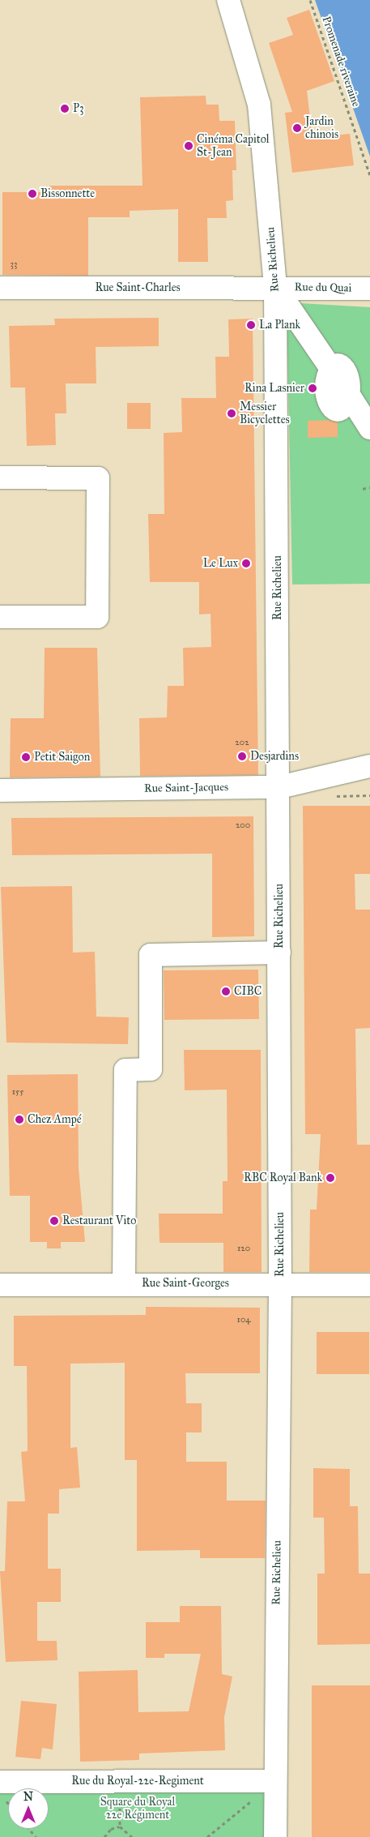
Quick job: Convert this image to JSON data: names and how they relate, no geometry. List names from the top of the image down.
{
  "streets": {
    "street": [
      "Rue Richelieu",
      "Rue Saint-Charles",
      "Rue du Quai",
      "Rue Saint-Jacques",
      "Rue Saint-Georges",
      "Rue du Royal-22e-Regiment"
    ],
    "path": ["Promenade riveraine"]
  },
  "crossings": [
    ["Rue Richelieu", "Rue Saint-Charles"],
    ["Rue Richelieu", "Rue du Quai"],
    ["Rue Richelieu", "Rue Saint-Jacques"],
    ["Rue Richelieu", "Rue Saint-Georges"],
    ["Rue Richelieu", "Rue du Royal-22e-Regiment"],
    ["Rue Saint-Charles", "Rue du Quai"]
  ],
  "parks": ["Square du Royal 22e Régiment"],
  "places": [
    "P3",
    "Jardin chinois",
    "Cinéma Capitol St-Jean",
    "Bissonnette",
    "La Plank",
    "Rina Lasnier",
    "Messier Bicyclettes",
    "Le Lux",
    "Desjardins",
    "Petit Saigon",
    "CIBC",
    "Chez Ampé",
    "RBC Royal Bank",
    "Restaurant Vito"
  ],
  "house_numbers": [
    "33",
    "202",
    "200",
    "155",
    "120",
    "104"
  ],
  "north": "top"
}
